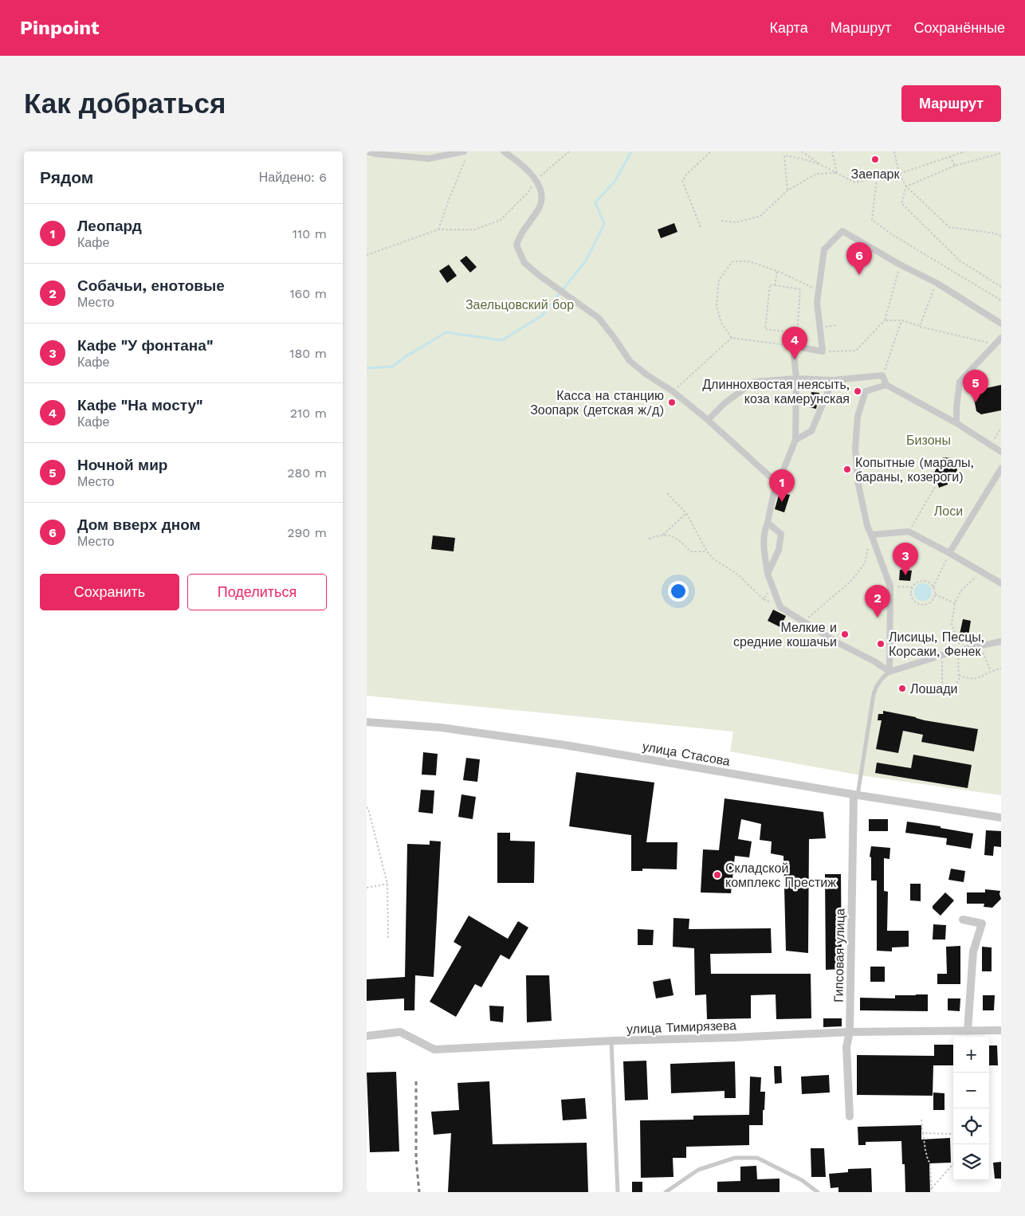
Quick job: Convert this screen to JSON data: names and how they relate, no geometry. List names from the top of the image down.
{
  "streets": {
    "street": ["улица Стасова", "Гипсовая улица", "улица Тимирязева"]
  },
  "crossings": [
    ["улица Стасова", "Гипсовая улица"],
    ["Гипсовая улица", "улица Тимирязева"]
  ],
  "parks": ["Заельцовский бор", "Бизоны", "Лоси"],
  "places": [
    "Заепарк",
    "Длиннохвостая неясыть, коза камерунская",
    "Касса на станцию Зоопарк (детская ж/д)",
    "Копытные (маралы, бараны, козероги)",
    "Мелкие и средние кошачьи",
    "Лисицы, Песцы, Корсаки, Фенек",
    "Лошади",
    "Складской комплекс Престиж"
  ],
  "page": {
    "header": "Pinpoint",
    "nav": ["Карта", "Маршрут", "Сохранённые"],
    "buttons": [
      "Маршрут",
      ["Сохранить", "Поделиться"]
    ],
    "title": "Как добраться",
    "heading": ["Рядом", "Найдено: 6"],
    "list": [
      {
        "mark": "1",
        "name": "Леопард",
        "note": "Кафе",
        "value": "110 m"
      },
      {
        "mark": "2",
        "name": "Собачьи, енотовые",
        "note": "Место",
        "value": "160 m"
      },
      {
        "mark": "3",
        "name": "Кафе \"У фонтана\"",
        "note": "Кафе",
        "value": "180 m"
      },
      {
        "mark": "4",
        "name": "Кафе \"На мосту\"",
        "note": "Кафе",
        "value": "210 m"
      },
      {
        "mark": "5",
        "name": "Ночной мир",
        "note": "Место",
        "value": "280 m"
      },
      {
        "mark": "6",
        "name": "Дом вверх дном",
        "note": "Место",
        "value": "290 m"
      }
    ],
    "pins": [
      "6",
      "4",
      "5",
      "1",
      "3",
      "2"
    ],
    "map_buttons": ["+", "−"]
  }
}
